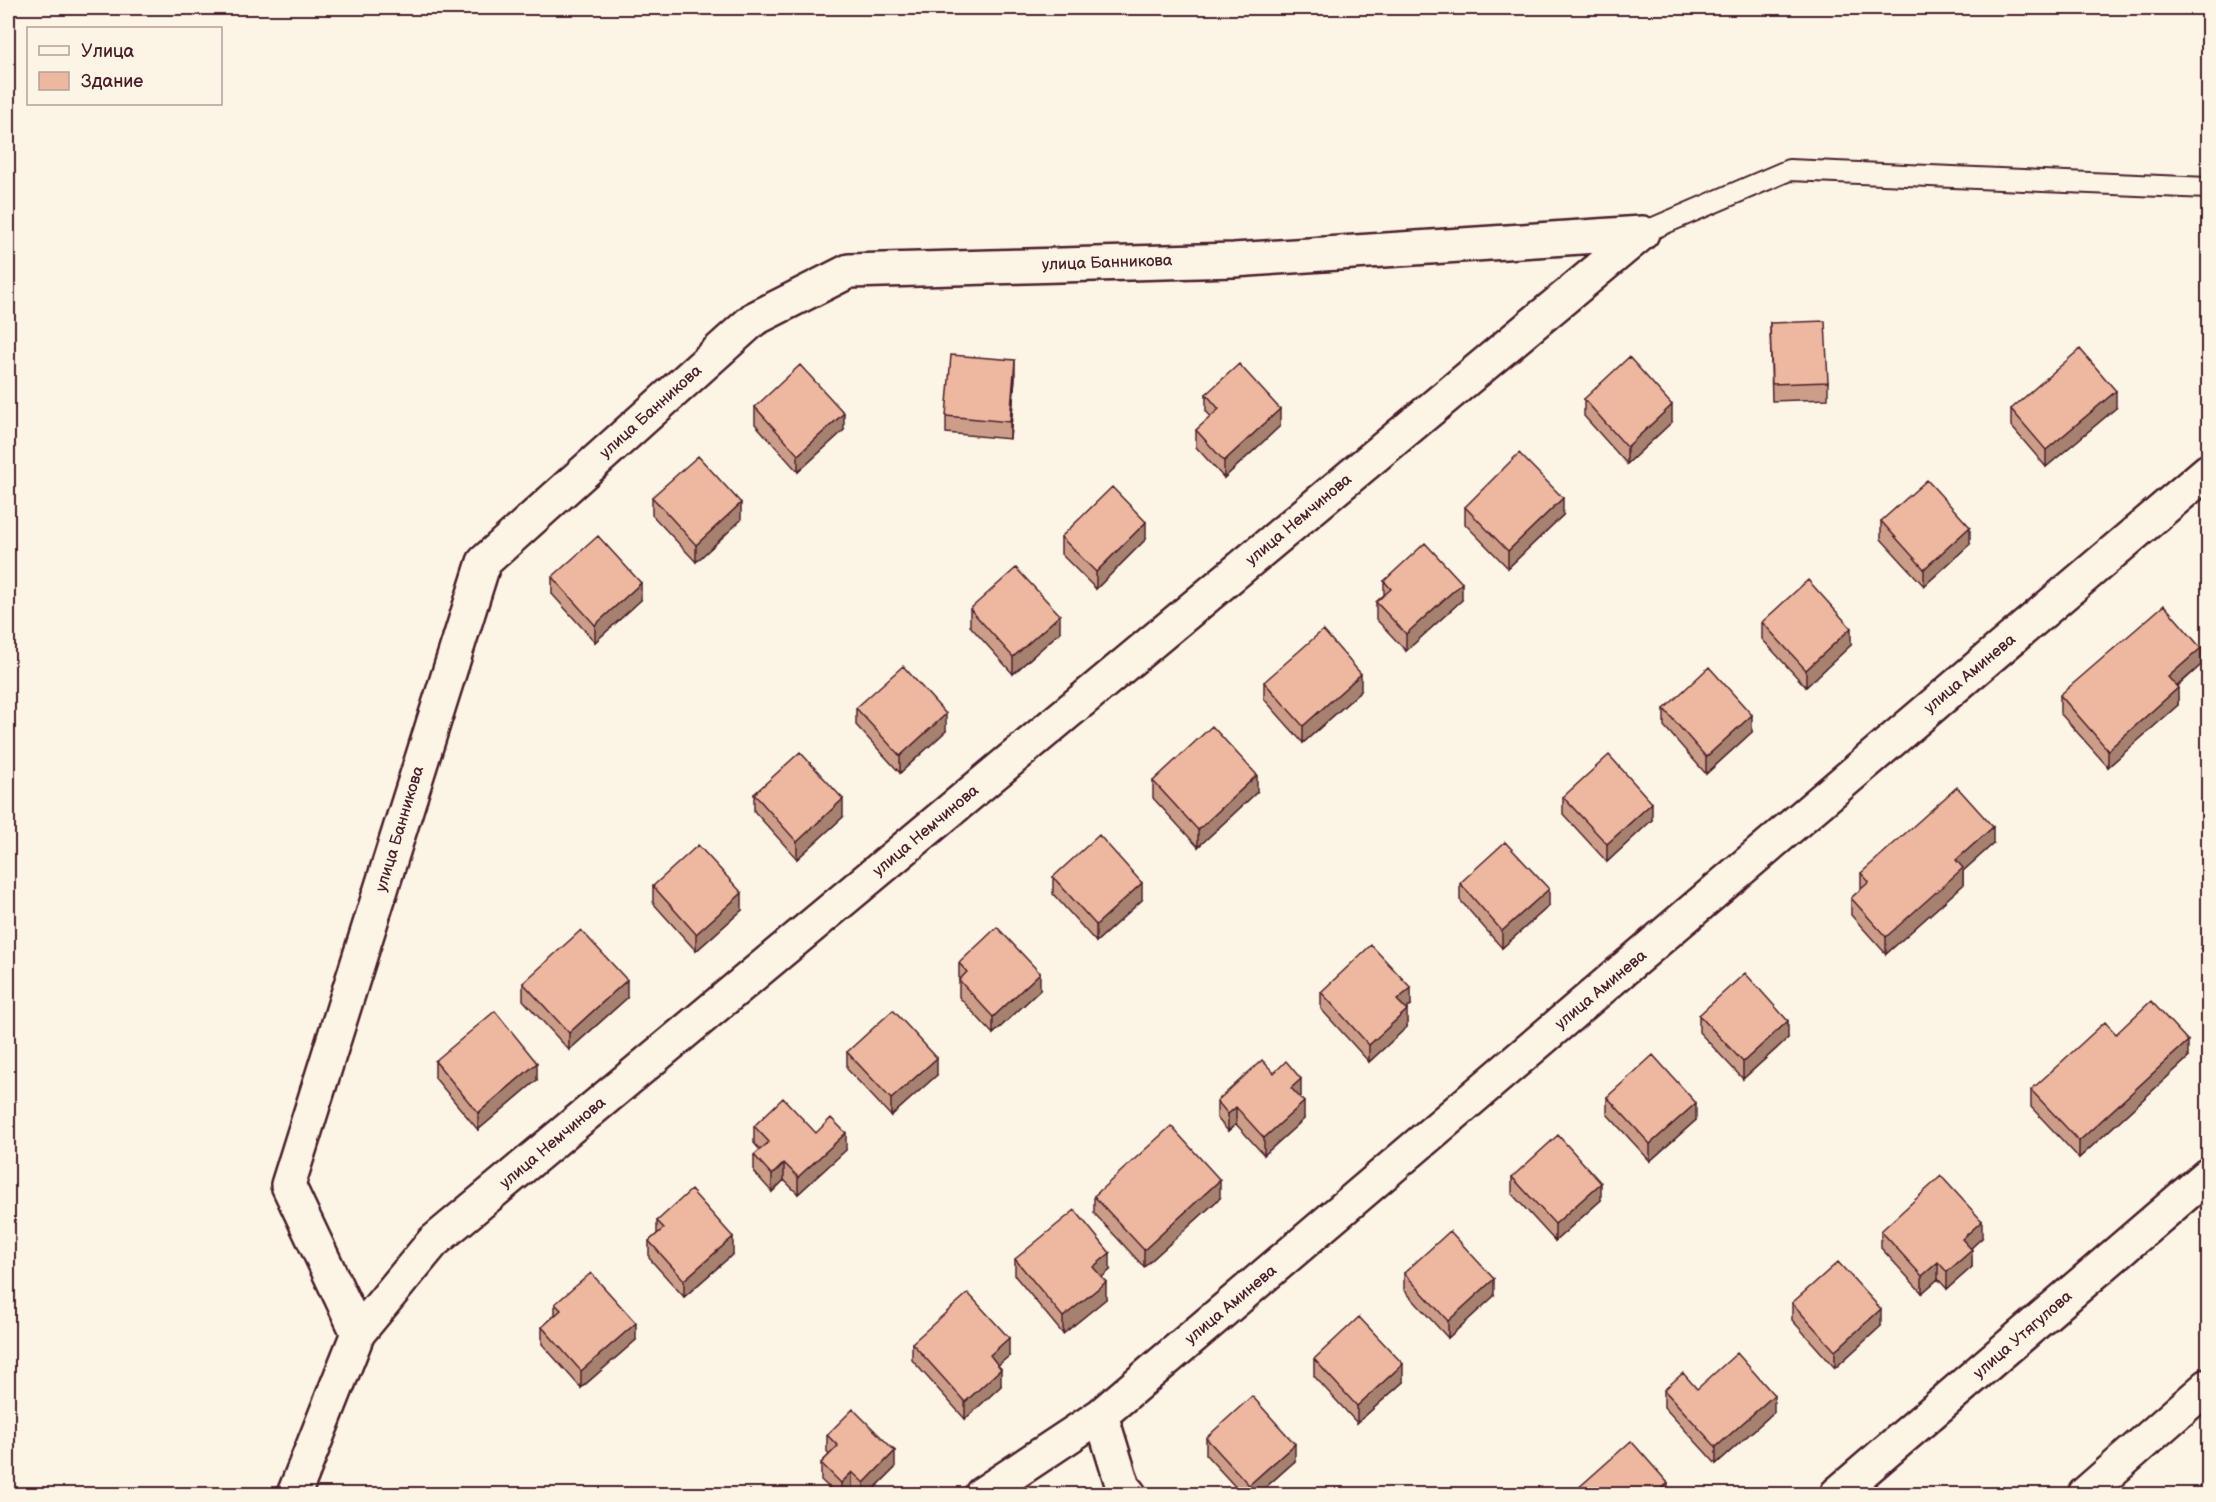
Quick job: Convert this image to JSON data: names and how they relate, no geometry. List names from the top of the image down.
{
  "streets": {
    "street": [
      "улица Банникова",
      "улица Немчинова",
      "улица Аминева",
      "улица Утягулова"
    ]
  },
  "crossings": [
    ["улица Банникова", "улица Немчинова"]
  ],
  "legend": ["Улица", "Здание"]
}
